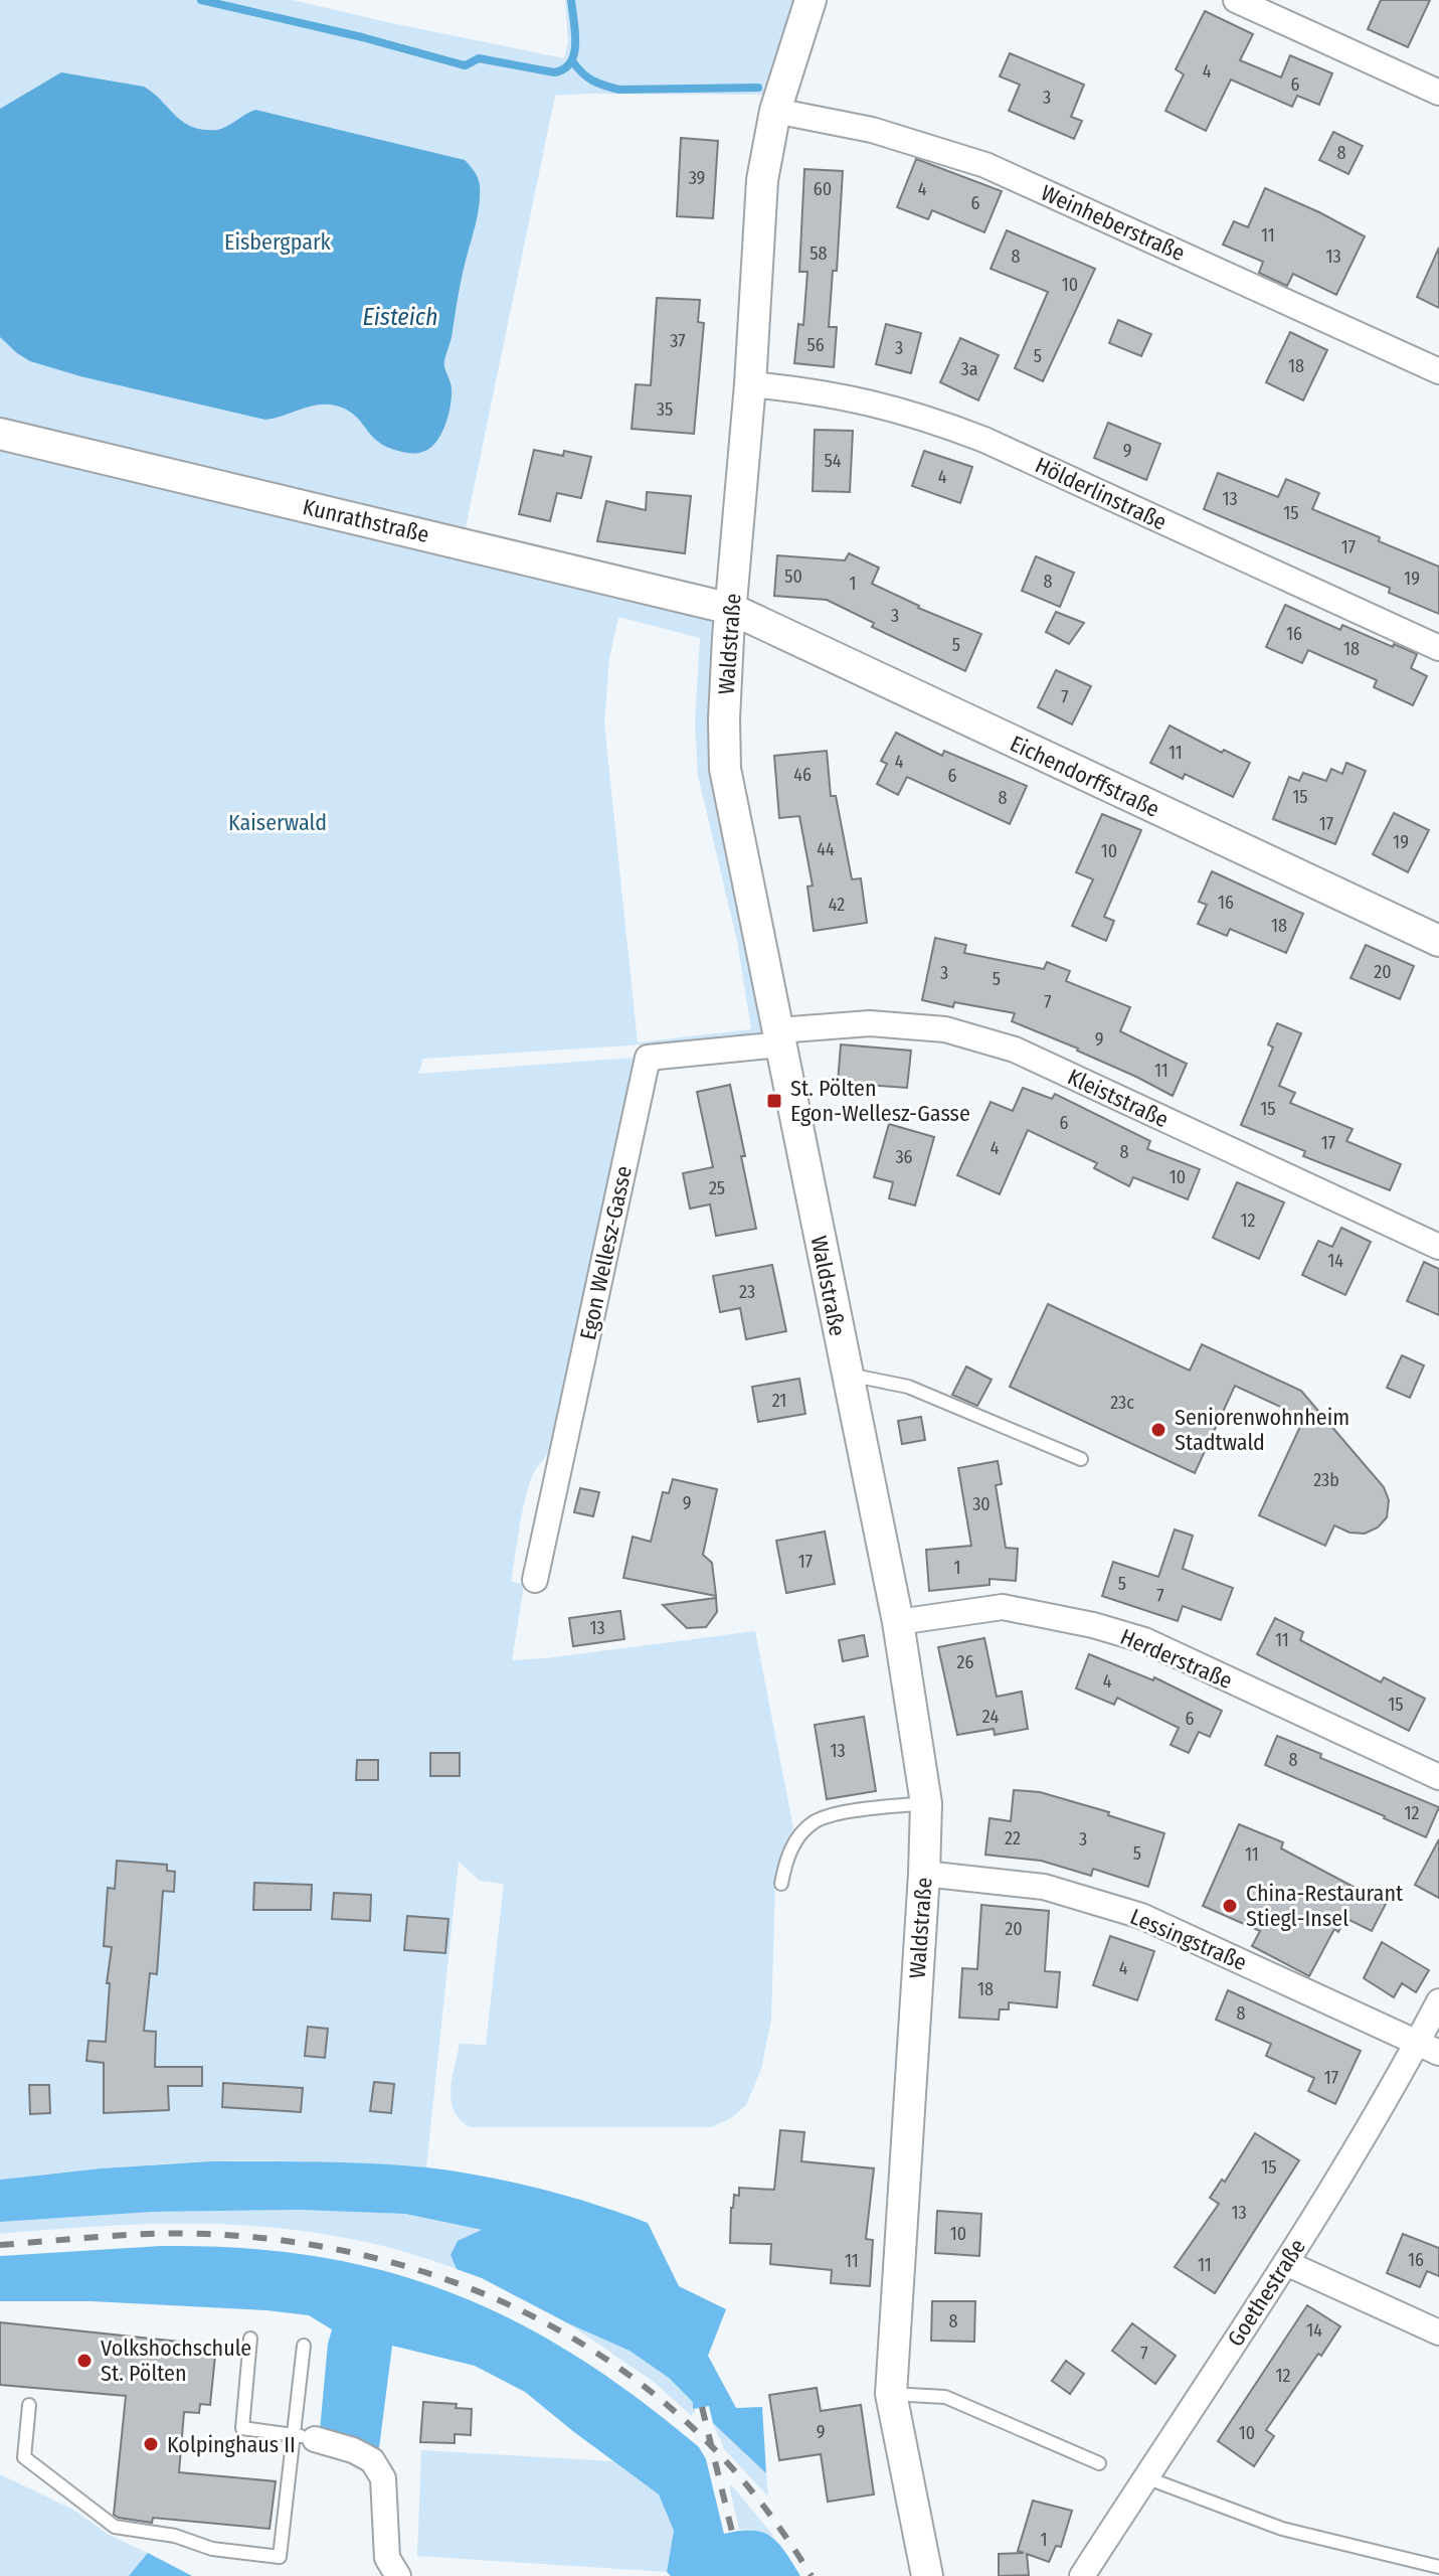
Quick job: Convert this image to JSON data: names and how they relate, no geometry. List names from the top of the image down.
{
  "streets": {
    "street": [
      "Weinheberstraße",
      "Hölderlinstraße",
      "Kunrathstraße",
      "Waldstraße",
      "Eichendorffstraße",
      "Kleiststraße",
      "Egon Wellesz-Gasse",
      "Herderstraße",
      "Lessingstraße",
      "Goethestraße"
    ]
  },
  "crossings": [
    ["Weinheberstraße", "Waldstraße"],
    ["Hölderlinstraße", "Waldstraße"],
    ["Kunrathstraße", "Waldstraße"],
    ["Kunrathstraße", "Eichendorffstraße"],
    ["Waldstraße", "Eichendorffstraße"],
    ["Waldstraße", "Kleiststraße"],
    ["Waldstraße", "Egon Wellesz-Gasse"],
    ["Waldstraße", "Herderstraße"],
    ["Waldstraße", "Lessingstraße"],
    ["Kleiststraße", "Egon Wellesz-Gasse"],
    ["Lessingstraße", "Goethestraße"]
  ],
  "water": ["Eisteich"],
  "parks": ["Eisbergpark", "Kaiserwald"],
  "places": {
    "transit": ["St. Pölten Egon-Wellesz-Gasse"],
    "other": [
      "Seniorenwohnheim Stadtwald",
      "China-Restaurant Stiegl-Insel",
      "Volkshochschule St. Pölten",
      "Kolpinghaus II"
    ]
  },
  "house_numbers": [
    "4",
    "6",
    "3",
    "8",
    "39",
    "60",
    "4",
    "6",
    "11",
    "58",
    "8",
    "13",
    "10",
    "37",
    "56",
    "3",
    "5",
    "18",
    "3a",
    "35",
    "9",
    "54",
    "4",
    "13",
    "15",
    "17",
    "50",
    "19",
    "8",
    "1",
    "3",
    "16",
    "5",
    "18",
    "7",
    "11",
    "4",
    "46",
    "6",
    "15",
    "8",
    "17",
    "19",
    "44",
    "10",
    "16",
    "42",
    "18",
    "20",
    "3",
    "5",
    "7",
    "9",
    "11",
    "15",
    "6",
    "17",
    "4",
    "8",
    "36",
    "10",
    "25",
    "12",
    "14",
    "23",
    "21",
    "23c",
    "23b",
    "9",
    "30",
    "17",
    "1",
    "5",
    "7",
    "13",
    "11",
    "26",
    "4",
    "15",
    "24",
    "6",
    "13",
    "8",
    "12",
    "22",
    "3",
    "5",
    "11",
    "20",
    "4",
    "18",
    "8",
    "17",
    "15",
    "13",
    "10",
    "16",
    "11",
    "11",
    "8",
    "14",
    "7",
    "12",
    "9",
    "10",
    "1"
  ]
}
